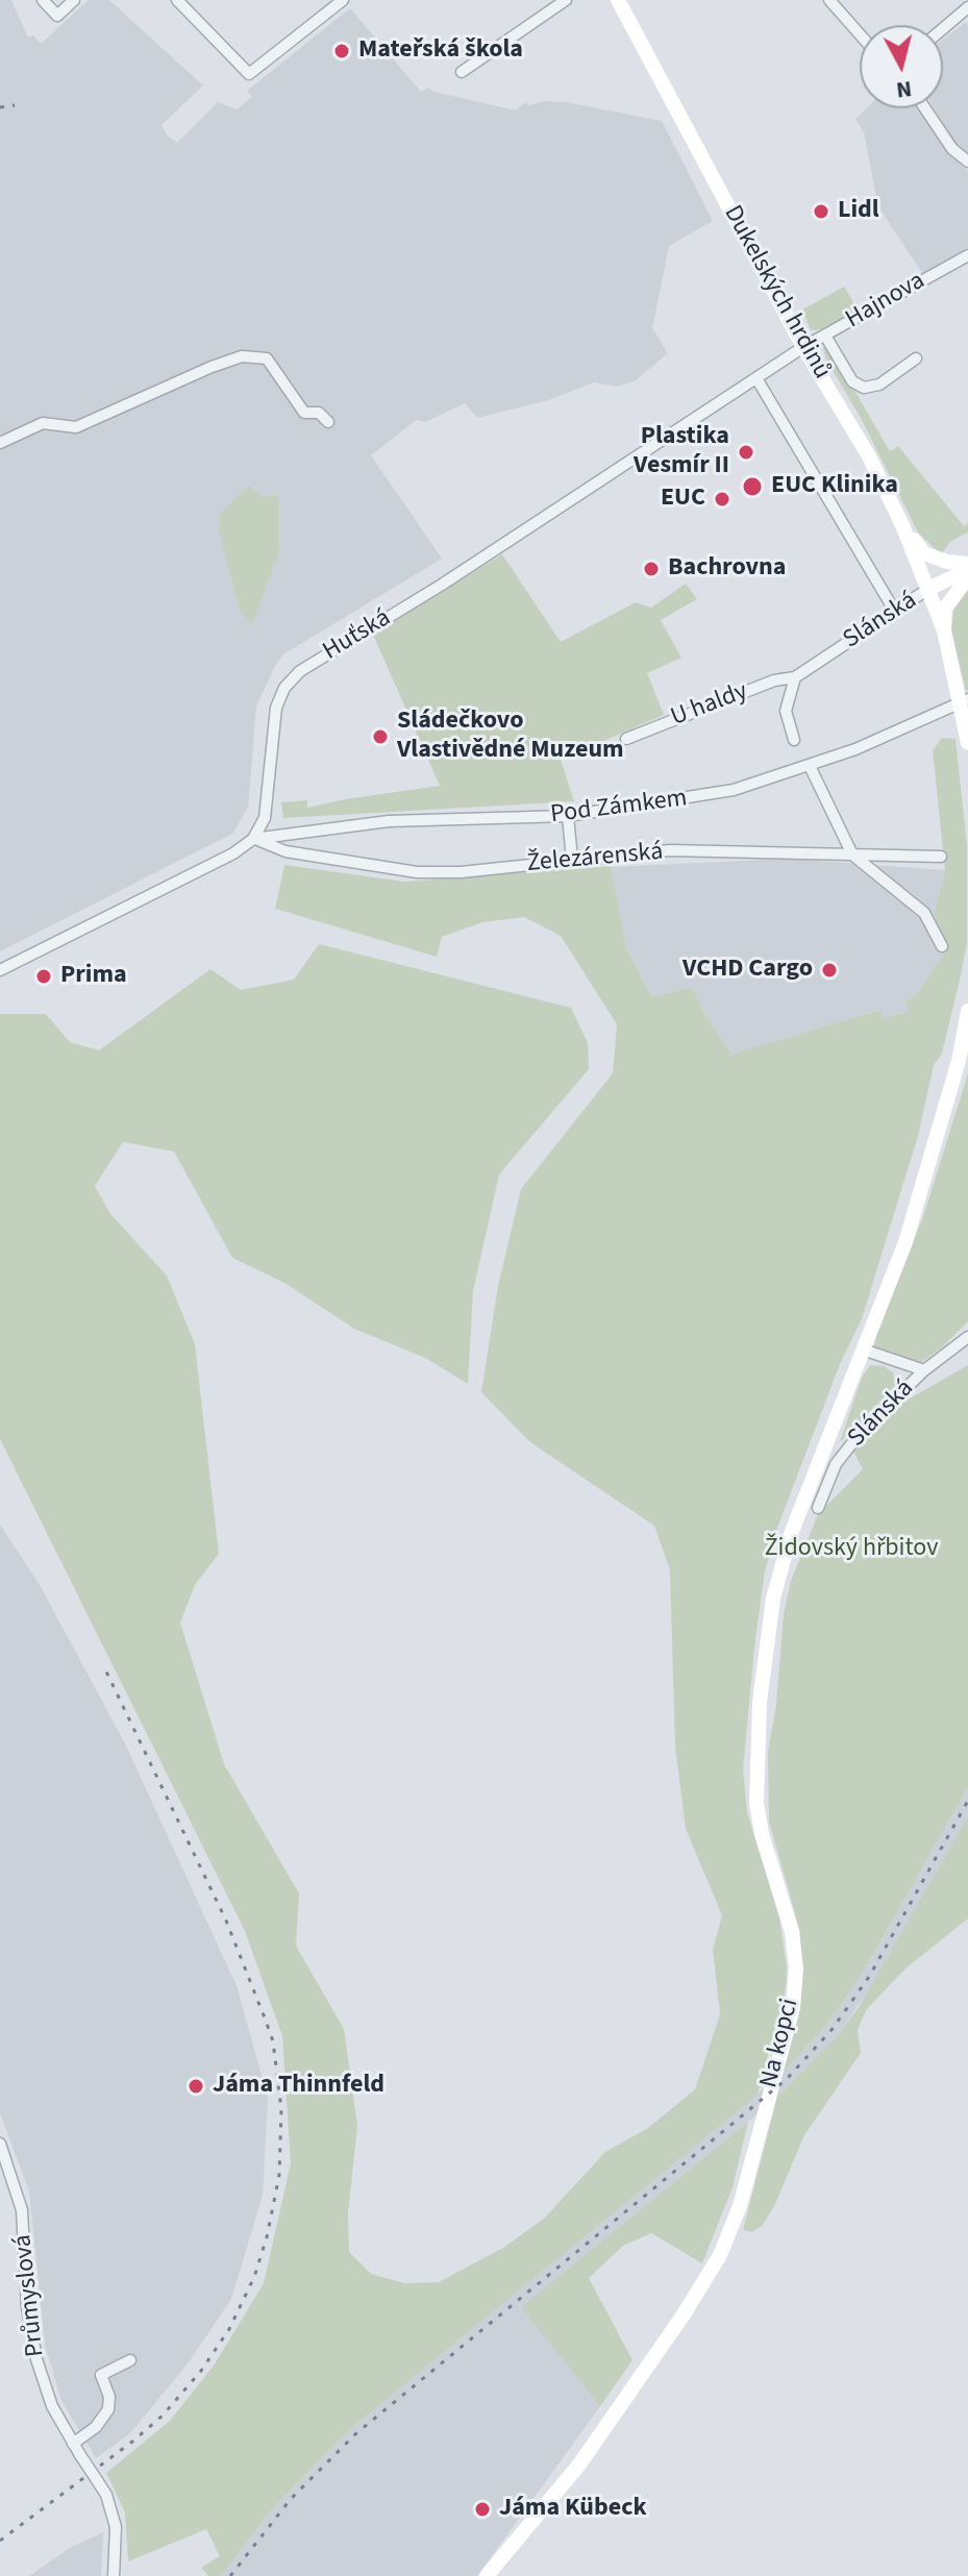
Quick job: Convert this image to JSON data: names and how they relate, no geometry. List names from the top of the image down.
{
  "streets": {
    "main road": ["Dukelských hrdinů", "Slánská", "Na kopci"],
    "street": [
      "Hajnova",
      "Huťská",
      "U haldy",
      "Pod Zámkem",
      "Železárenská",
      "Průmyslová"
    ]
  },
  "crossings": [
    ["Dukelských hrdinů", "Hajnova"],
    ["Dukelských hrdinů", "Slánská"],
    ["Dukelských hrdinů", "Huťská"],
    ["Hajnova", "Huťská"],
    ["Slánská", "U haldy"],
    ["Huťská", "Pod Zámkem"],
    ["Huťská", "Železárenská"],
    ["Pod Zámkem", "Železárenská"]
  ],
  "parks": ["Židovský hřbitov"],
  "places": [
    "Mateřská škola",
    "Lidl",
    "Plastika Vesmír II",
    "EUC Klinika",
    "EUC",
    "Bachrovna",
    "Sládečkovo Vlastivědné Muzeum",
    "VCHD Cargo",
    "Prima",
    "Jáma Thinnfeld",
    "Jáma Kübeck"
  ],
  "north": "bottom"
}
